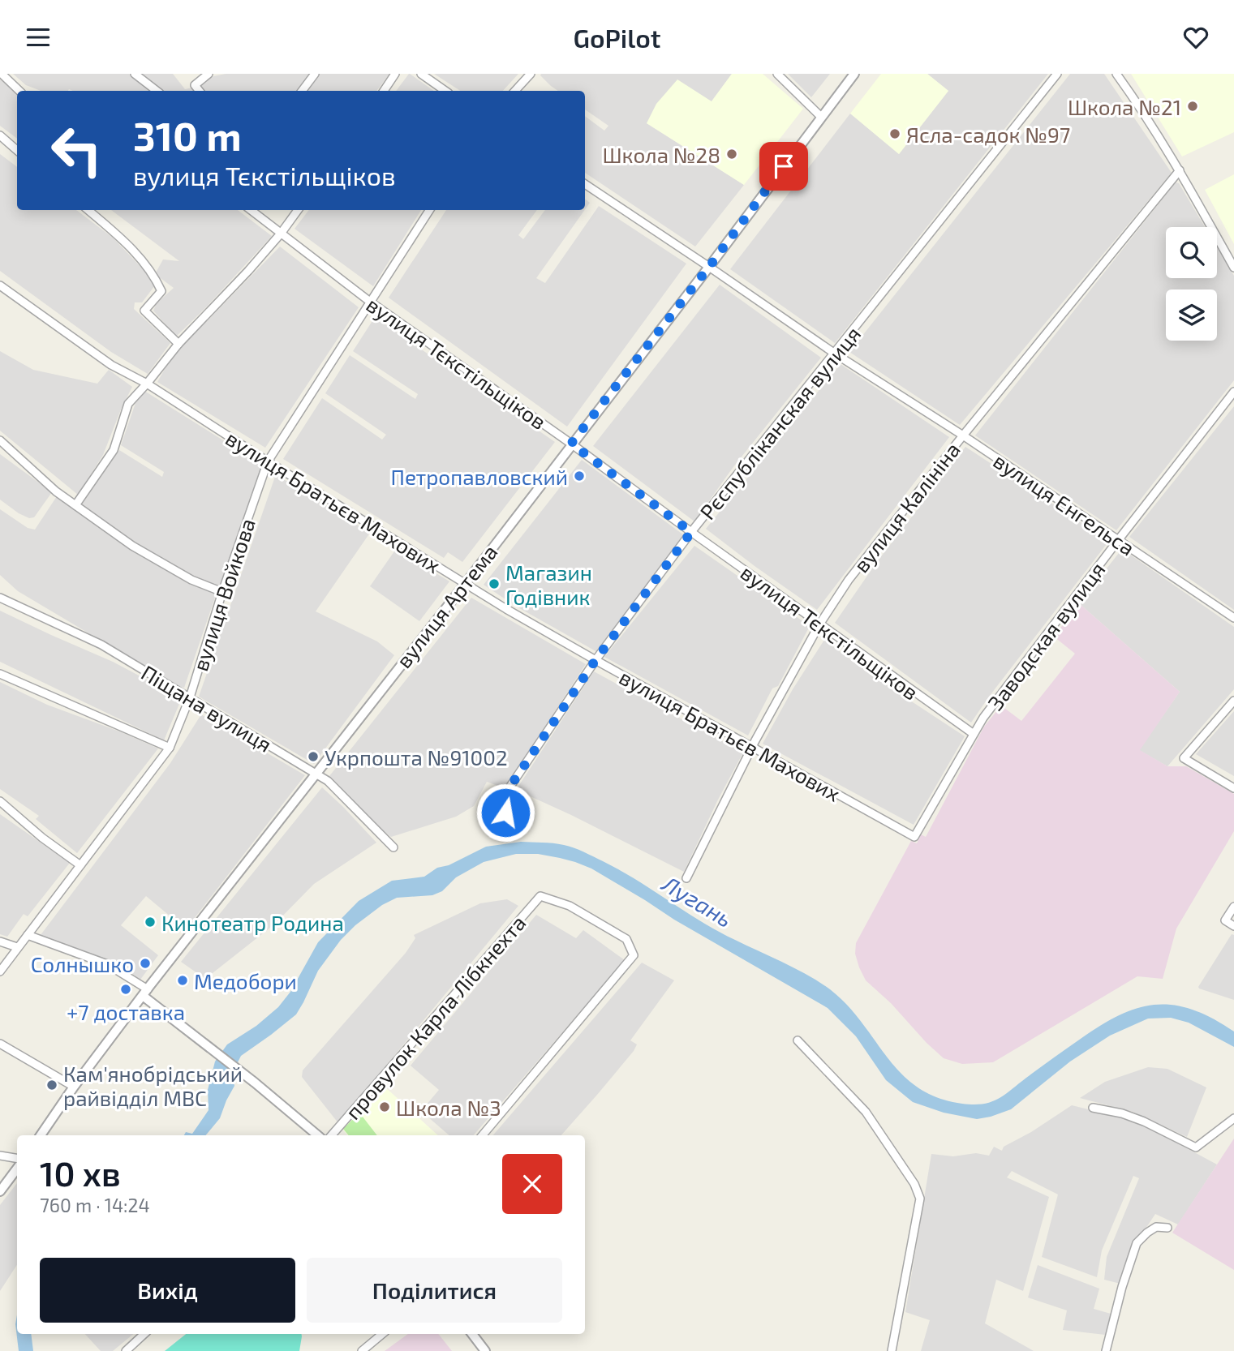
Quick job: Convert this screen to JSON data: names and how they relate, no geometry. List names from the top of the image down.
{
  "streets": {
    "street": [
      "вулиця Тєкстільщіков",
      "Рєспубліканская вулиця",
      "вулиця Братьєв Махових",
      "вулиця Енгельса",
      "вулиця Калініна",
      "вулиця Войкова",
      "вулиця Артема",
      "Заводская вулиця",
      "Піщана вулиця",
      "провулок Карла Лібкнехта"
    ]
  },
  "crossings": [
    ["вулиця Тєкстільщіков", "Рєспубліканская вулиця"],
    ["вулиця Тєкстільщіков", "вулиця Калініна"],
    ["вулиця Тєкстільщіков", "вулиця Войкова"],
    ["вулиця Тєкстільщіков", "вулиця Артема"],
    ["вулиця Тєкстільщіков", "Заводская вулиця"],
    ["Рєспубліканская вулиця", "вулиця Братьєв Махових"],
    ["Рєспубліканская вулиця", "вулиця Енгельса"],
    ["вулиця Братьєв Махових", "вулиця Калініна"],
    ["вулиця Братьєв Махових", "вулиця Войкова"],
    ["вулиця Братьєв Махових", "вулиця Артема"],
    ["вулиця Братьєв Махових", "Заводская вулиця"],
    ["вулиця Енгельса", "вулиця Калініна"],
    ["вулиця Енгельса", "вулиця Артема"],
    ["вулиця Енгельса", "Заводская вулиця"],
    ["вулиця Войкова", "Піщана вулиця"],
    ["вулиця Артема", "Піщана вулиця"]
  ],
  "water": ["Лугань"],
  "places": [
    "Школа №21",
    "Ясла-садок №97",
    "Школа №28",
    "Петропавловский",
    "Магазин Годівник",
    "Укрпошта №91002",
    "Кинотеатр Родина",
    "Солнышко",
    "Медобори",
    "+7 доставка",
    "Кам'янобрідський райвідділ МВС",
    "Школа №3"
  ],
  "page": {
    "header": "GoPilot",
    "turn": ["310 m", "вулиця Тєкстільщіков"],
    "heading": ["10 хв", "760 m · 14:24"],
    "buttons": ["Вихід", "Поділитися"]
  }
}
